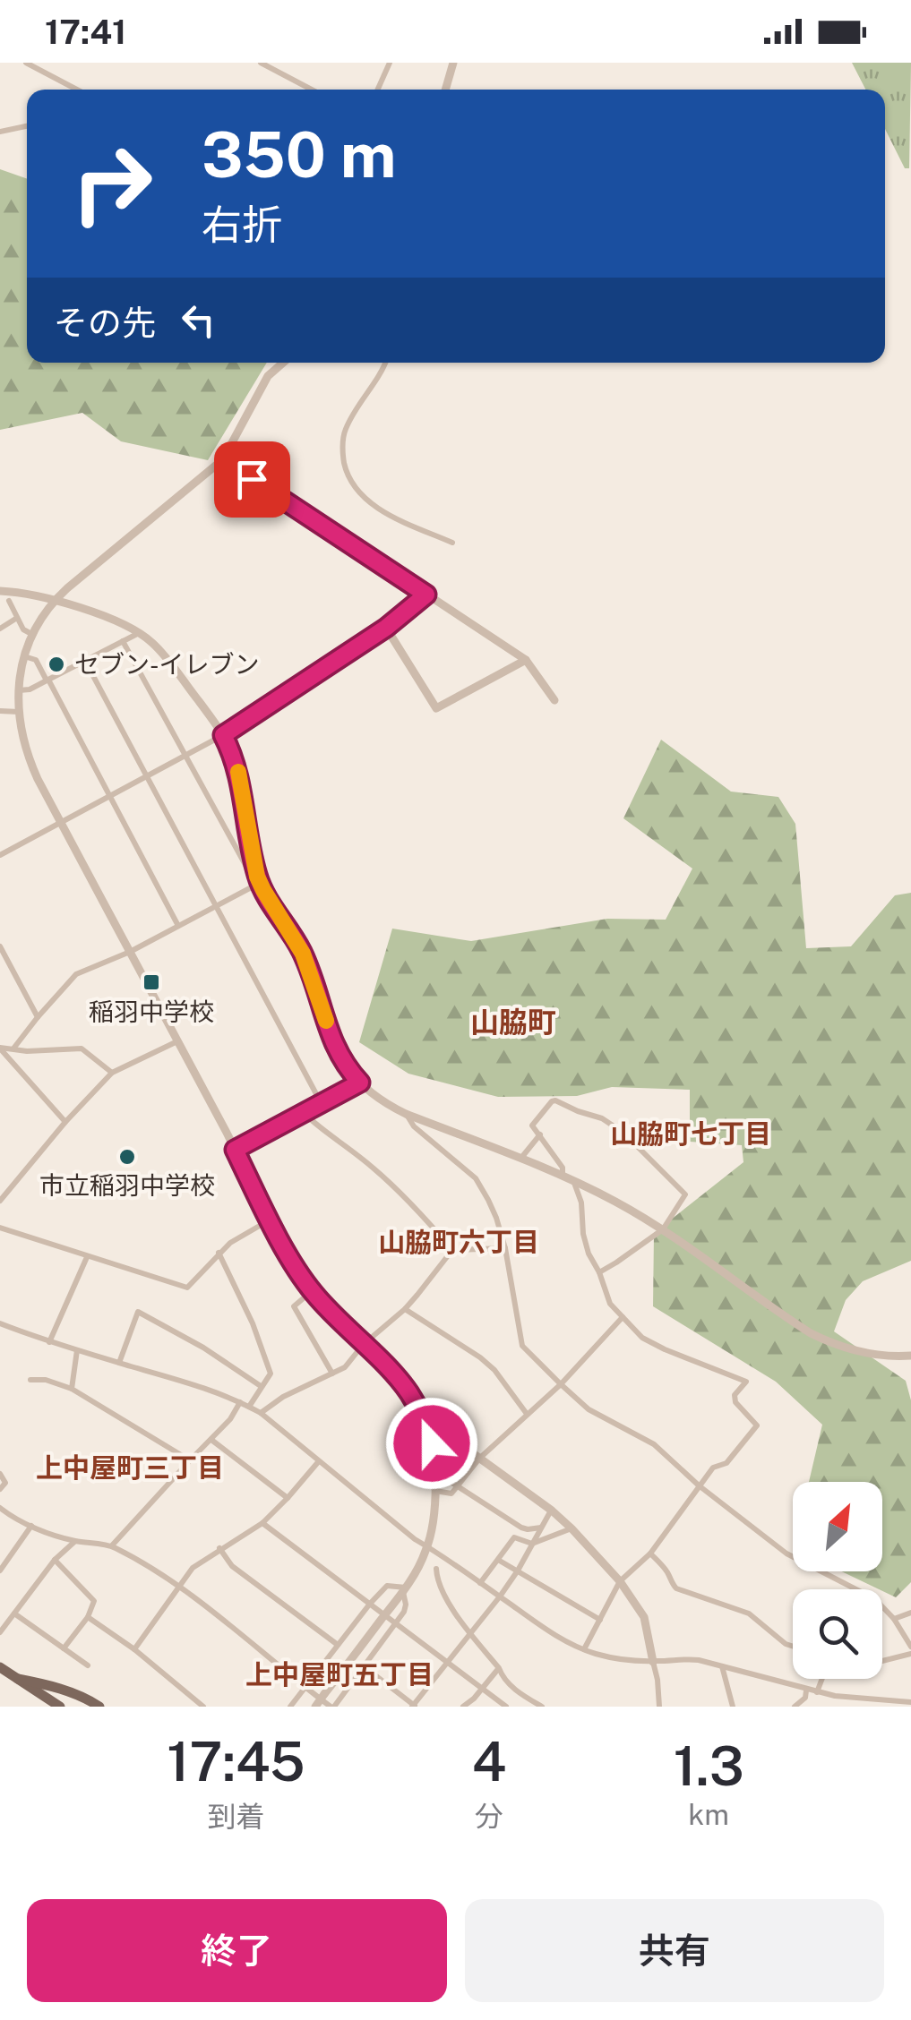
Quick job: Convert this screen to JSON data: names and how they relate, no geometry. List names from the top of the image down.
{
  "districts": [
    "山脇町",
    "山脇町七丁目",
    "山脇町六丁目",
    "上中屋町三丁目",
    "上中屋町五丁目"
  ],
  "places": {
    "other": ["セブン-イレブン", "市立稲羽中学校"],
    "transit": ["稲羽中学校"]
  },
  "north": "top right",
  "page": {
    "status": "17:41",
    "turn": ["350 m", "右折"],
    "then": "その先",
    "eta": [
      "17:45",
      "到着",
      "4",
      "分",
      "1.3",
      "km"
    ],
    "buttons": ["終了", "共有"]
  }
}
